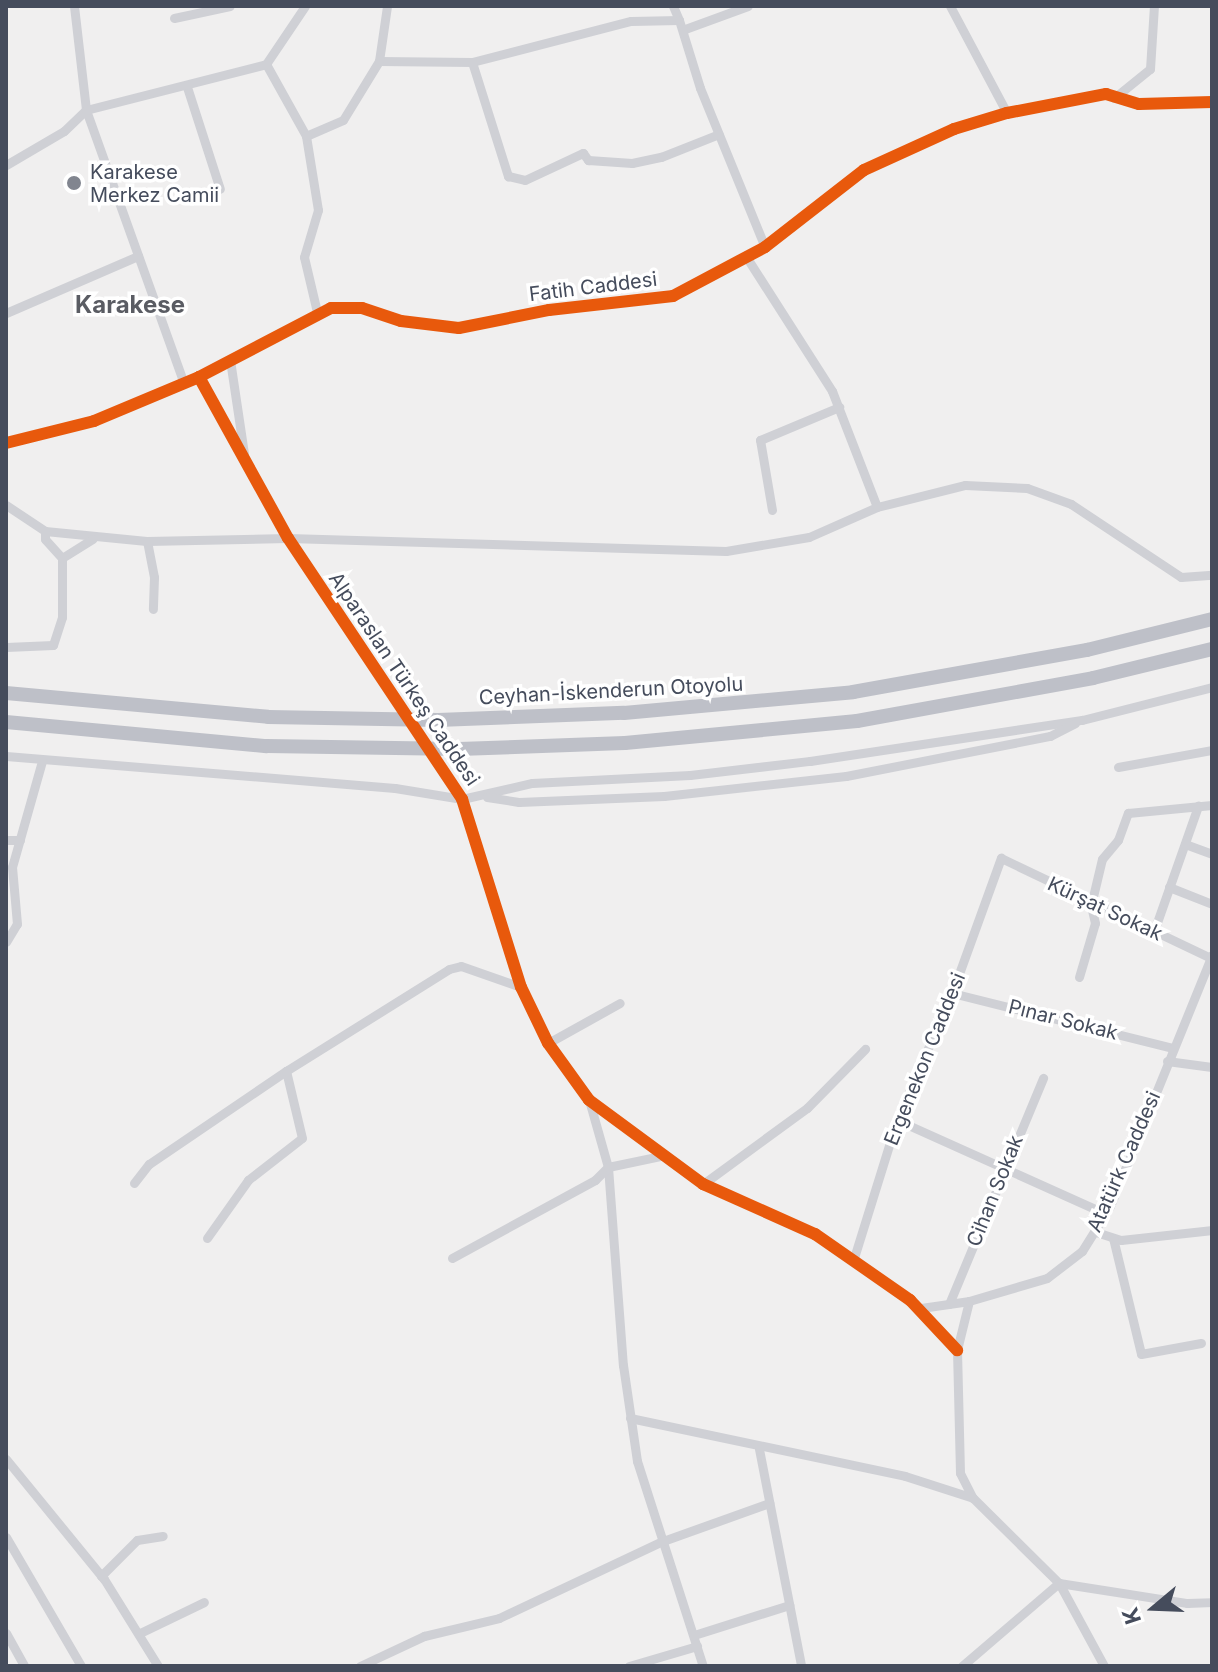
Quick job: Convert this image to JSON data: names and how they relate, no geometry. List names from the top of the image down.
{
  "streets": {
    "highway": ["Ceyhan-İskenderun Otoyolu"],
    "street": [
      "Fatih Caddesi",
      "Alparaslan Türkeş Caddesi",
      "Kürşat Sokak",
      "Pınar Sokak",
      "Ergenekon Caddesi",
      "Atatürk Caddesi",
      "Cihan Sokak"
    ]
  },
  "crossings": [
    ["Fatih Caddesi", "Alparaslan Türkeş Caddesi"],
    ["Kürşat Sokak", "Ergenekon Caddesi"],
    ["Kürşat Sokak", "Atatürk Caddesi"],
    ["Pınar Sokak", "Ergenekon Caddesi"],
    ["Pınar Sokak", "Atatürk Caddesi"],
    ["Atatürk Caddesi", "Cihan Sokak"]
  ],
  "districts": ["Karakese"],
  "places": ["Karakese Merkez Camii"],
  "north": "left"
}
